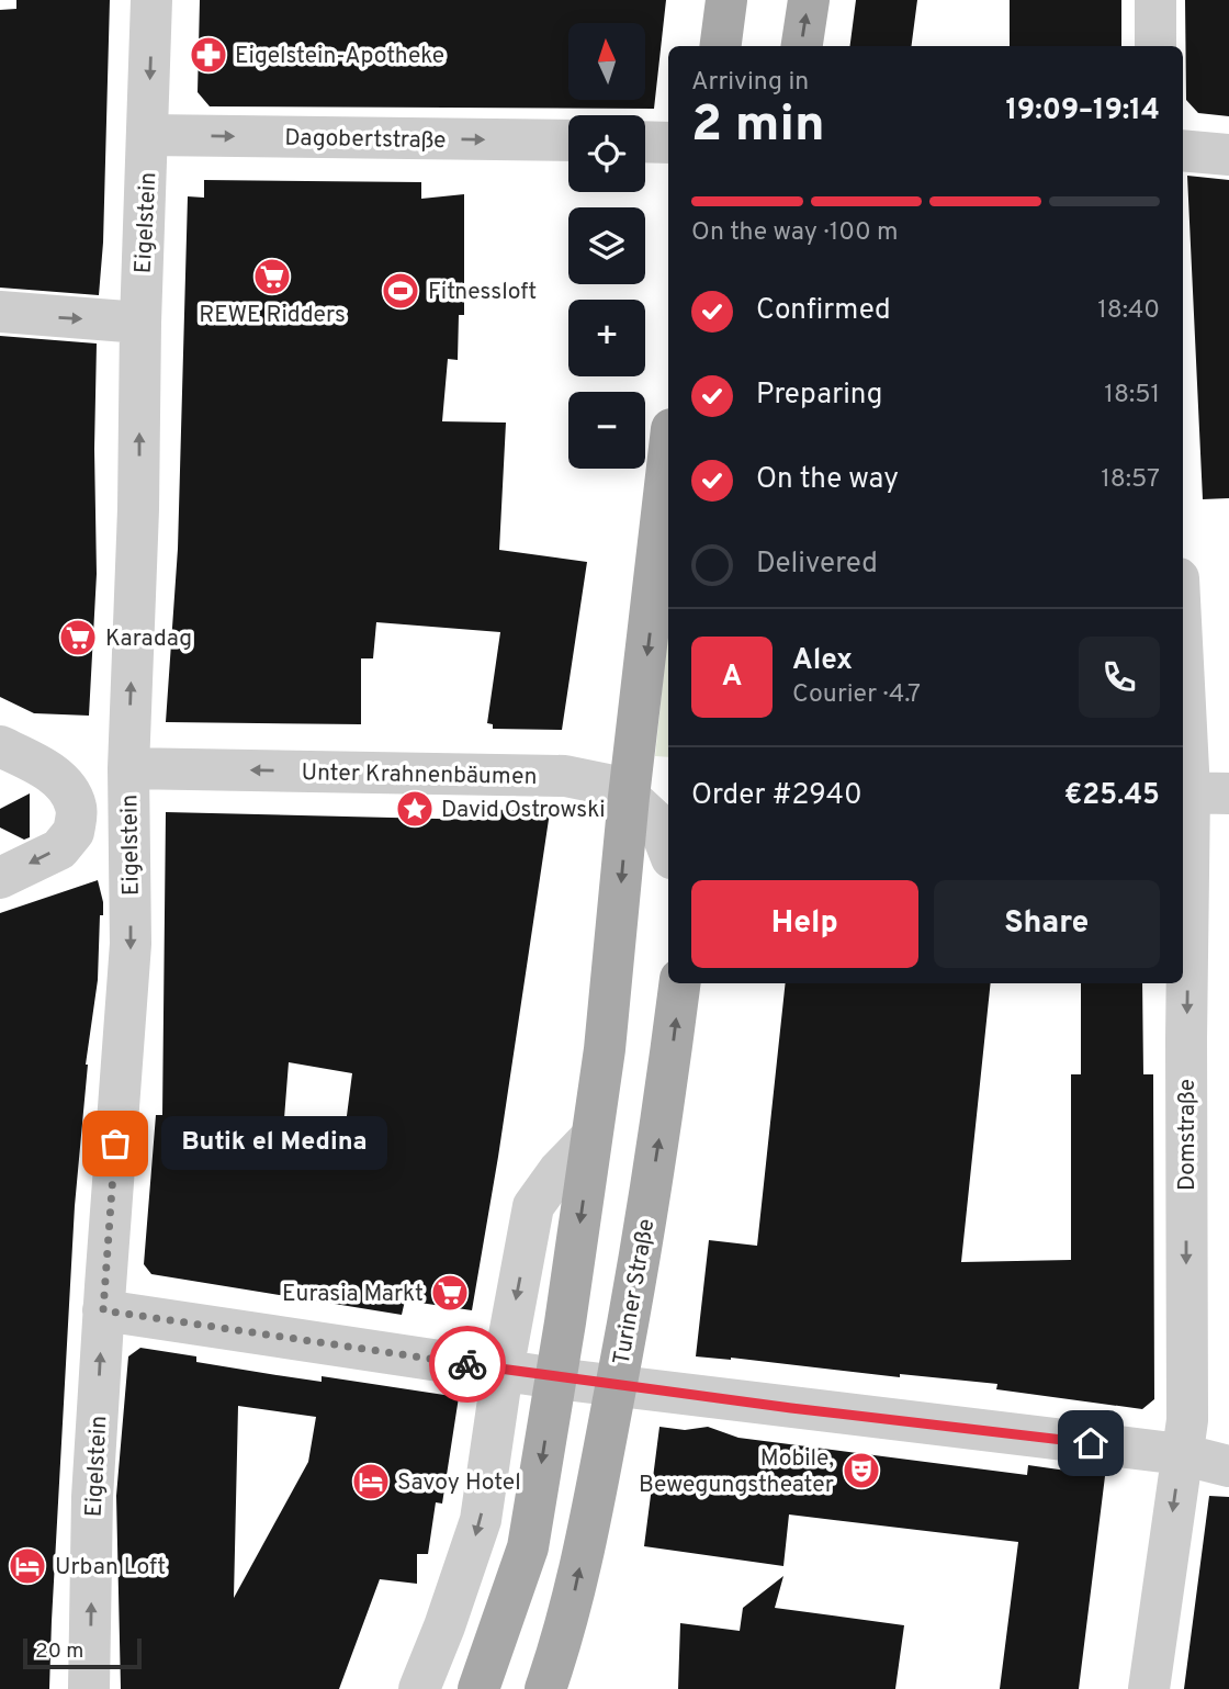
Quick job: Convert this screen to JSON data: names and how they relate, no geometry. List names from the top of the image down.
{
  "streets": {
    "main road": ["Turiner Straße"],
    "street": [
      "Dagobertstraße",
      "Eigelstein",
      "Unter Krahnenbäumen",
      "Domstraße"
    ]
  },
  "crossings": [
    ["Dagobertstraße", "Eigelstein"],
    ["Eigelstein", "Unter Krahnenbäumen"]
  ],
  "one_way": ["Dagobertstraße", "Unter Krahnenbäumen", "Domstraße"],
  "places": {
    "pharmacy": ["Eigelstein-Apotheke"],
    "supermarket": ["REWE Ridders", "Karadag", "Eurasia Markt"],
    "sports": ["Fitnessloft"],
    "place": ["David Ostrowski"],
    "other": ["Butik el Medina"],
    "theatre": ["Mobile, Bewegungstheater"],
    "hotel": ["Savoy Hotel", "Urban Loft"]
  },
  "scale_bar": "20 m",
  "north": "top",
  "page": {
    "map_buttons": ["+", "−"],
    "heading": ["2 min", "Arriving in", "19:09–19:14"],
    "panel": [
      "Alex",
      "Courier · 4.7",
      "Order #2940",
      "€25.45"
    ],
    "bar": "On the way · 100 m",
    "list": [
      ["Confirmed", "18:40"],
      ["Preparing", "18:51"],
      ["On the way", "18:57"],
      "Delivered"
    ],
    "round": "A",
    "buttons": ["Help", "Share"],
    "bubble": "Butik el Medina",
    "scale": "20 m"
  }
}
